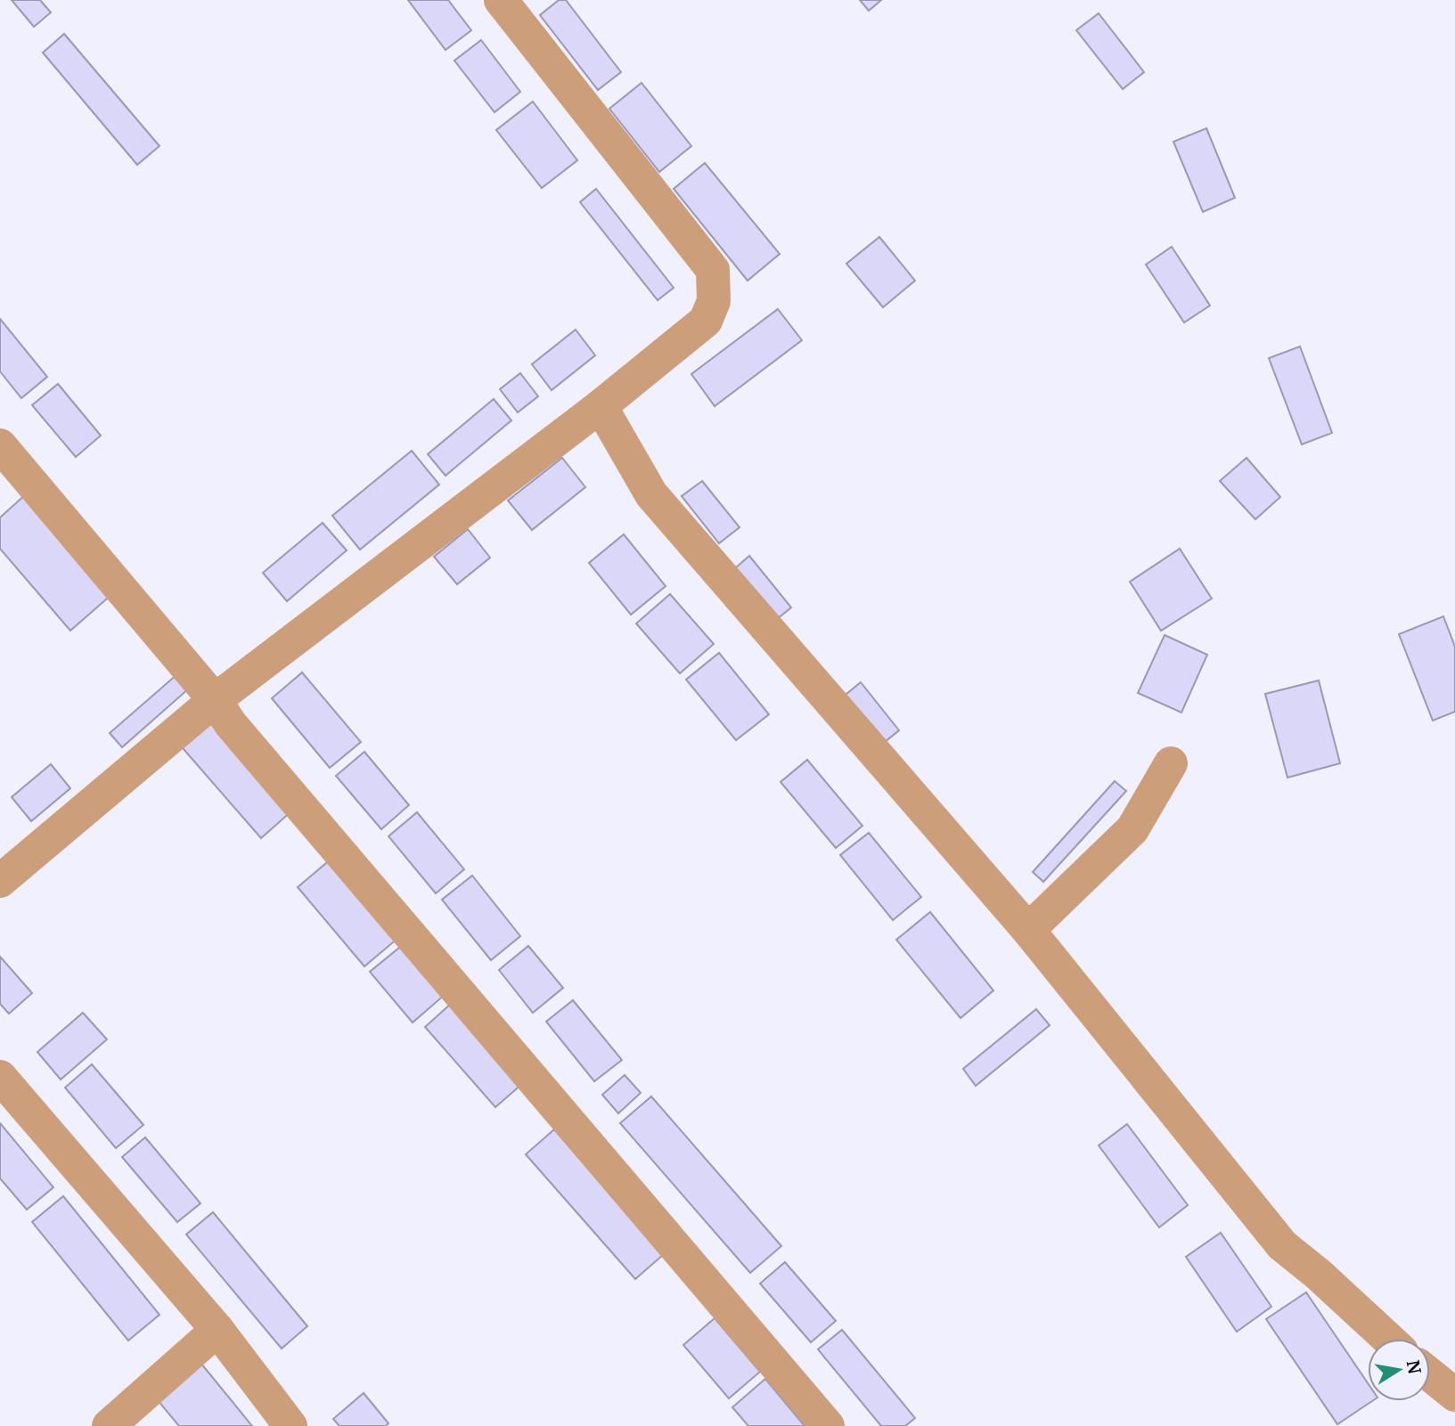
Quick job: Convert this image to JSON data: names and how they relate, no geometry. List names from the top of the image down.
{
  "north": "right"
}
